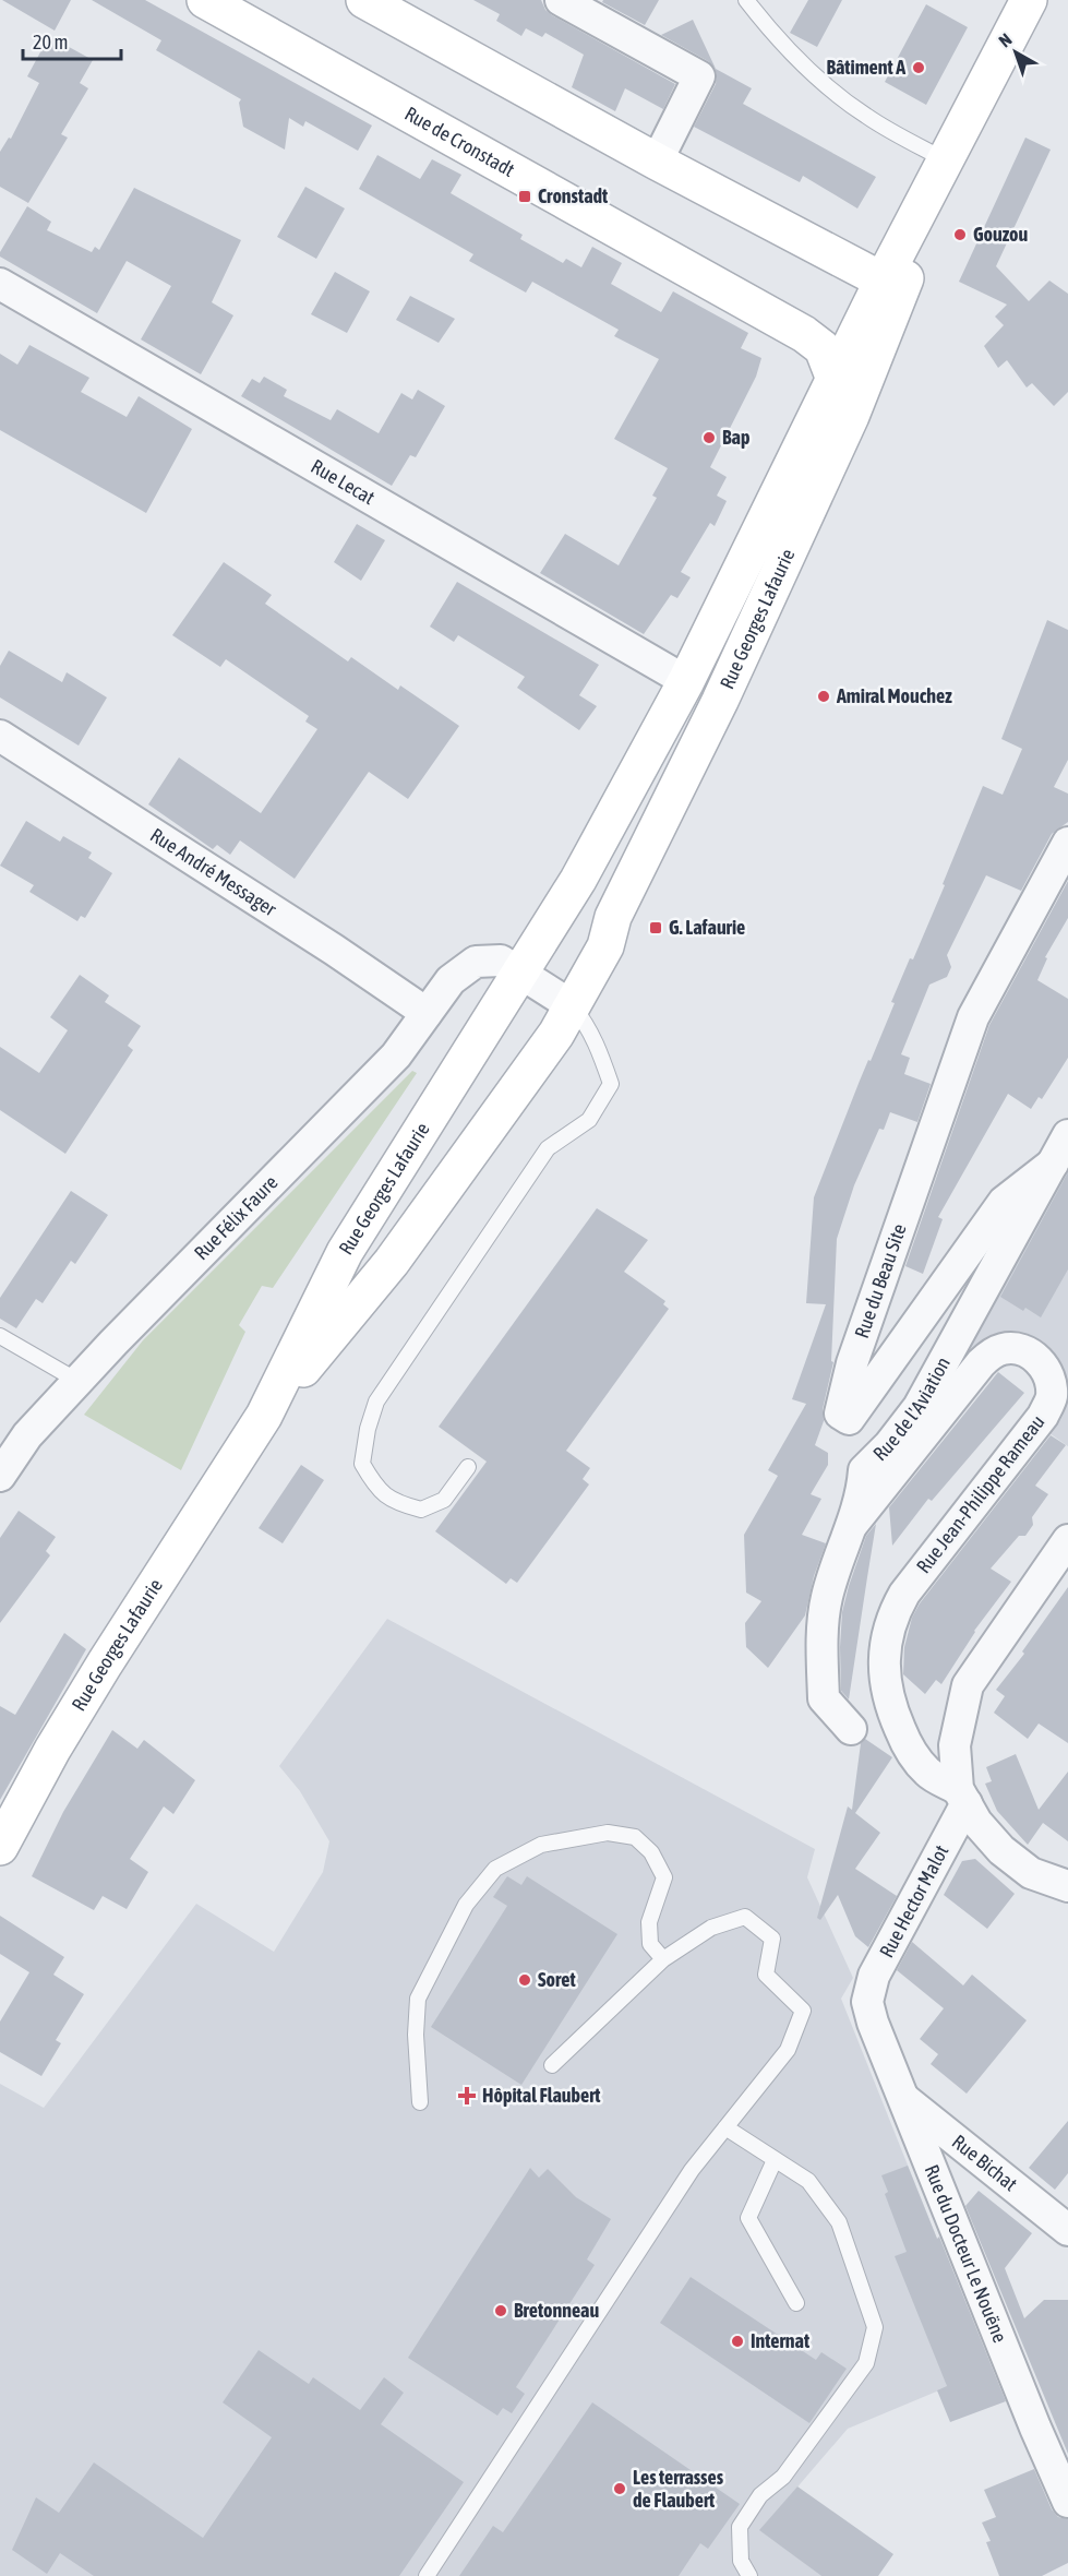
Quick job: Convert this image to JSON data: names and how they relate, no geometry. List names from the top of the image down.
{
  "streets": {
    "street": [
      "Rue de Cronstadt",
      "Rue Lecat",
      "Rue Georges Lafaurie",
      "Rue André Messager",
      "Rue Félix Faure",
      "Rue du Beau Site",
      "Rue de l'Aviation",
      "Rue Jean-Philippe Rameau",
      "Rue Hector Malot",
      "Rue Bichat",
      "Rue du Docteur Le Nouëne"
    ]
  },
  "crossings": [
    ["Rue de Cronstadt", "Rue Georges Lafaurie"],
    ["Rue Lecat", "Rue Georges Lafaurie"],
    ["Rue Georges Lafaurie", "Rue Félix Faure"],
    ["Rue André Messager", "Rue Félix Faure"],
    ["Rue du Beau Site", "Rue de l'Aviation"],
    ["Rue de l'Aviation", "Rue Jean-Philippe Rameau"],
    ["Rue Jean-Philippe Rameau", "Rue Hector Malot"],
    ["Rue Hector Malot", "Rue du Docteur Le Nouëne"],
    ["Rue Bichat", "Rue du Docteur Le Nouëne"]
  ],
  "places": {
    "other": [
      "Bâtiment A",
      "Gouzou",
      "Bap",
      "Amiral Mouchez",
      "Soret",
      "Bretonneau",
      "Internat",
      "Les terrasses de Flaubert"
    ],
    "transit": ["Cronstadt", "G. Lafaurie"],
    "health": ["Hôpital Flaubert"]
  },
  "scale_bar": "20 m",
  "north": "top left"
}
